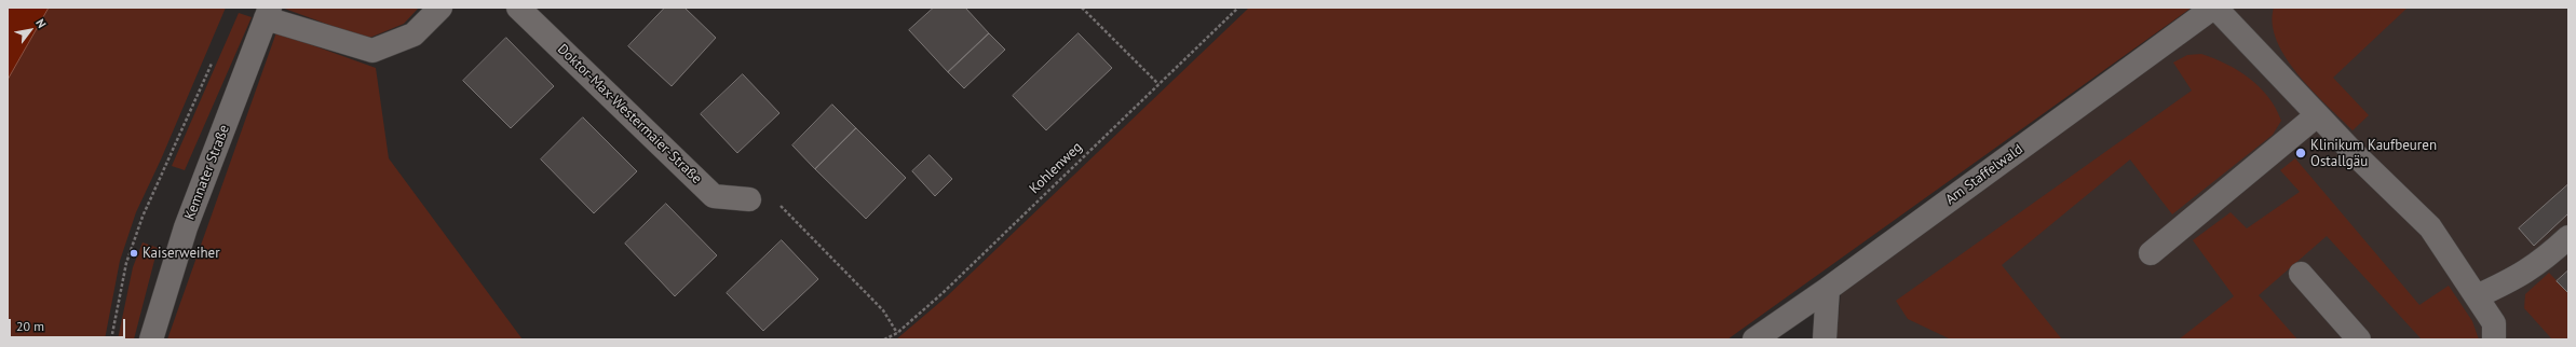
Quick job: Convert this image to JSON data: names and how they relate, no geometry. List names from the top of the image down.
{
  "streets": {
    "street": ["Doktor-Max-Westermaier-Straße", "Kemnater Straße", "Am Staffelwald"],
    "path": ["Kohlenweg"]
  },
  "places": ["Klinikum Kaufbeuren Ostallgäu", "Kaiserweiher"],
  "scale_bar": "20 m",
  "north": "top right"
}
